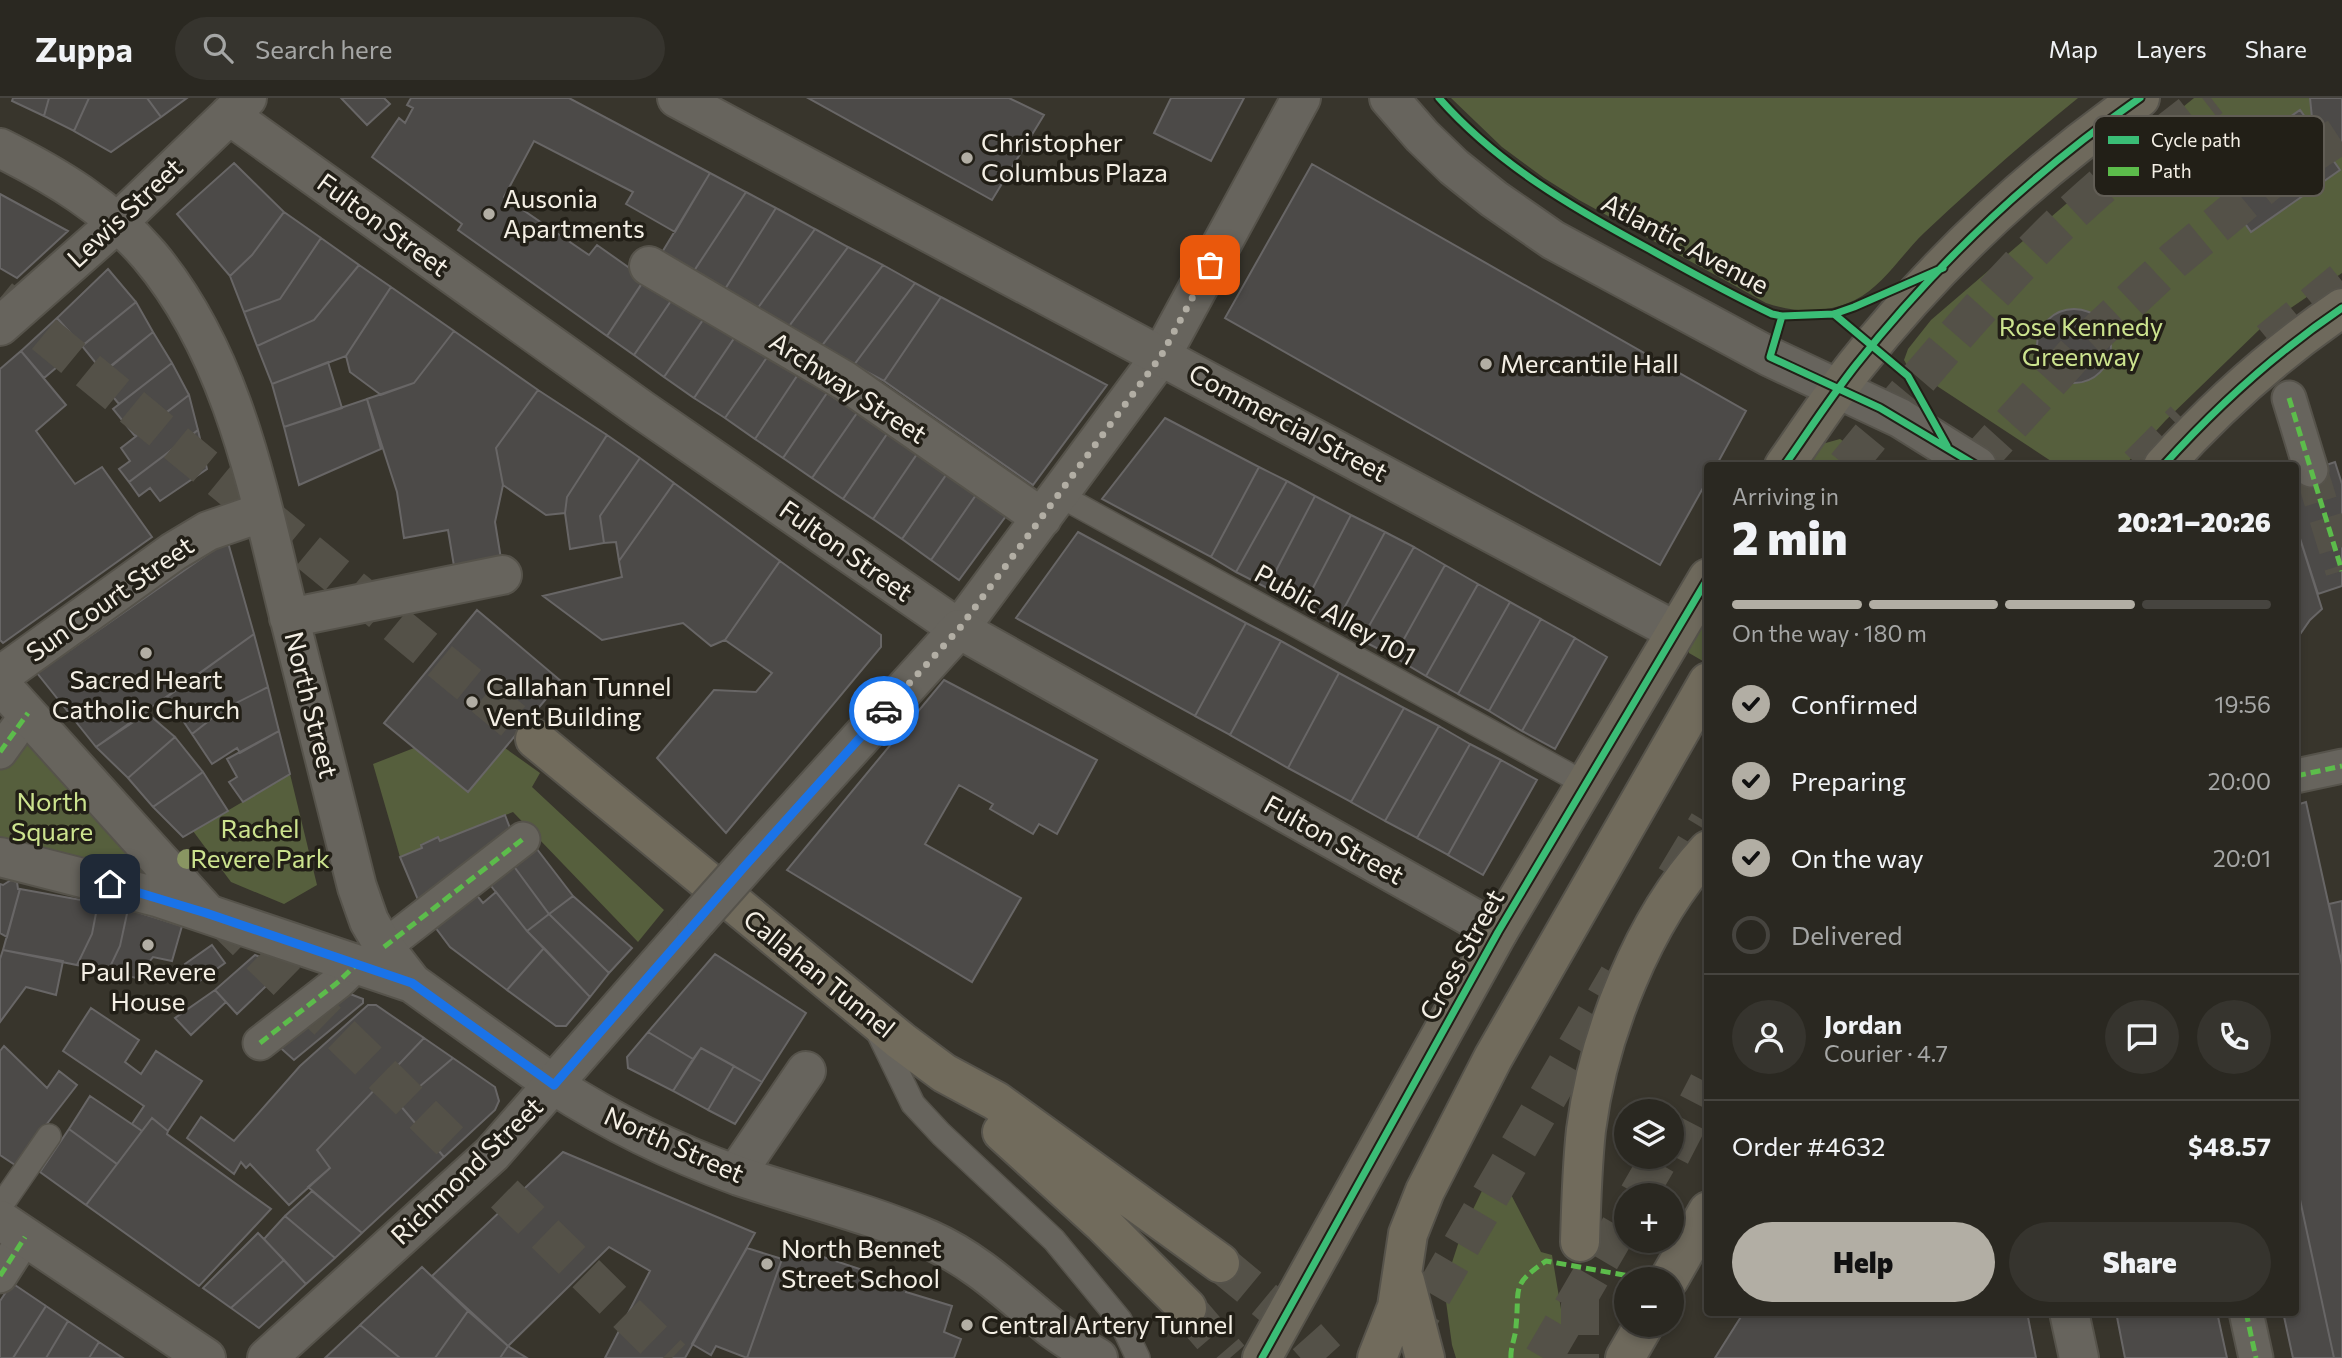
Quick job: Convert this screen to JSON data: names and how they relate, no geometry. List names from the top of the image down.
{
  "streets": {
    "highway": ["Callahan Tunnel"],
    "main road": ["Cross Street"],
    "street": [
      "Lewis Street",
      "Fulton Street",
      "Archway Street",
      "Commercial Street",
      "Sun Court Street",
      "North Street",
      "Richmond Street"
    ],
    "lane": ["Public Alley 101"],
    "cycle path": ["Atlantic Avenue"]
  },
  "crossings": [
    ["Lewis Street", "Fulton Street"],
    ["Lewis Street", "North Street"],
    ["Fulton Street", "Cross Street"],
    ["Fulton Street", "Richmond Street"],
    ["Archway Street", "Public Alley 101"],
    ["Archway Street", "Richmond Street"],
    ["Commercial Street", "Cross Street"],
    ["Commercial Street", "Richmond Street"],
    ["Sun Court Street", "North Street"],
    ["Public Alley 101", "Cross Street"],
    ["Public Alley 101", "Richmond Street"],
    ["North Street", "Richmond Street"]
  ],
  "parks": ["Rose Kennedy Greenway", "North Square", "Rachel Revere Park"],
  "places": [
    "Christopher Columbus Plaza",
    "Ausonia Apartments",
    "Mercantile Hall",
    "Sacred Heart Catholic Church",
    "Callahan Tunnel Vent Building",
    "Paul Revere House",
    "North Bennet Street School",
    "Central Artery Tunnel"
  ],
  "legend": ["Cycle path", "Path"],
  "page": {
    "header": "Zuppa",
    "search": "Search here",
    "nav": ["Map", "Layers", "Share"],
    "heading": ["2 min", "Arriving in", "20:21–20:26"],
    "panel": [
      "Jordan",
      "Courier · 4.7",
      "Order #4632",
      "$48.57"
    ],
    "bar": "On the way · 180 m",
    "list": [
      ["Confirmed", "19:56"],
      ["Preparing", "20:00"],
      ["On the way", "20:01"],
      "Delivered"
    ],
    "map_buttons": ["+", "−"],
    "buttons": ["Help", "Share"]
  }
}
